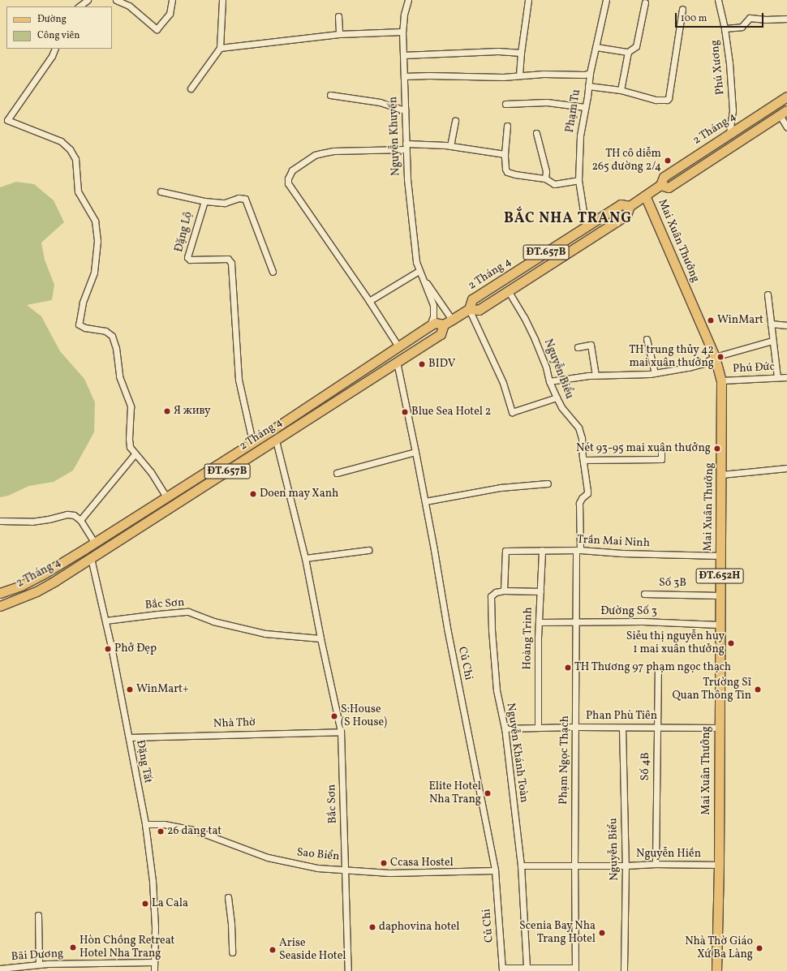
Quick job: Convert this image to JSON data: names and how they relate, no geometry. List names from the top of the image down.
{
  "streets": {
    "main road": [
      "2 Tháng 4",
      "Mai Xuân Thưởng",
      "ĐT.657B",
      "ĐT.652H"
    ],
    "street": [
      "Phú Xương",
      "Phạm Tu",
      "Nguyễn Khuyến",
      "Đặng Lộ",
      "Phú Đức",
      "Nguyễn Biểu",
      "Trần Mai Ninh",
      "Số 3B",
      "Bắc Sơn",
      "Đường Số 3",
      "Hoàng Trinh",
      "Củ Chi",
      "Phan Phù Tiên",
      "Nhà Thờ",
      "Nguyễn Khánh Toàn",
      "Phạm Ngọc Thạch",
      "Đặng Tất",
      "Số 4B",
      "Nguyễn Hiền",
      "Sao Biển",
      "Bãi Dương"
    ]
  },
  "crossings": [
    ["Phú Xương", "2 Tháng 4"],
    ["Phạm Tu", "2 Tháng 4"],
    ["2 Tháng 4", "Nguyễn Khuyến"],
    ["2 Tháng 4", "Đặng Lộ"],
    ["2 Tháng 4", "Mai Xuân Thưởng"],
    ["2 Tháng 4", "Nguyễn Biểu"],
    ["2 Tháng 4", "Bắc Sơn"],
    ["2 Tháng 4", "Củ Chi"],
    ["2 Tháng 4", "Đặng Tất"],
    ["Mai Xuân Thưởng", "Phú Đức"],
    ["Mai Xuân Thưởng", "Trần Mai Ninh"],
    ["Mai Xuân Thưởng", "Số 3B"],
    ["Mai Xuân Thưởng", "Đường Số 3"],
    ["Mai Xuân Thưởng", "Phan Phù Tiên"],
    ["Mai Xuân Thưởng", "Nguyễn Hiền"],
    ["Nguyễn Biểu", "Trần Mai Ninh"],
    ["Nguyễn Biểu", "Phan Phù Tiên"],
    ["Nguyễn Biểu", "Phạm Ngọc Thạch"],
    ["Nguyễn Biểu", "Nguyễn Hiền"],
    ["Trần Mai Ninh", "Hoàng Trinh"],
    ["Trần Mai Ninh", "Nguyễn Khánh Toàn"],
    ["Trần Mai Ninh", "Phạm Ngọc Thạch"],
    ["Bắc Sơn", "Nhà Thờ"],
    ["Bắc Sơn", "Đặng Tất"],
    ["Bắc Sơn", "Sao Biển"],
    ["Đường Số 3", "Hoàng Trinh"],
    ["Đường Số 3", "Phạm Ngọc Thạch"],
    ["Hoàng Trinh", "Phan Phù Tiên"],
    ["Củ Chi", "Sao Biển"],
    ["Phan Phù Tiên", "Nguyễn Khánh Toàn"],
    ["Phan Phù Tiên", "Phạm Ngọc Thạch"],
    ["Phan Phù Tiên", "Số 4B"],
    ["Nhà Thờ", "Đặng Tất"],
    ["Nguyễn Khánh Toàn", "Nguyễn Hiền"],
    ["Phạm Ngọc Thạch", "Nguyễn Hiền"],
    ["Đặng Tất", "Sao Biển"],
    ["Đặng Tất", "Bãi Dương"],
    ["Số 4B", "Nguyễn Hiền"]
  ],
  "districts": ["BẮC NHA TRANG"],
  "places": [
    "TH cô diễm 265 đường 2/4",
    "WinMart",
    "TH trung thủy 42 mai xuân thưởng",
    "BIDV",
    "Я живу",
    "Blue Sea Hotel 2",
    "Nét 93-95 mai xuân thưởng",
    "Doen may Xanh",
    "Siẻu thị nguyễn huy 1 mai xuân thưởng",
    "Phở Đẹp",
    "TH Thương 97 phạm ngọc thạch",
    "WinMart+",
    "Trường Sĩ Quan Thông Tin",
    "S:House (S House)",
    "Elite Hotel Nha Trang",
    "26 dang tat",
    "Ccasa Hostel",
    "La Cala",
    "daphovina hotel",
    "Scenia Bay Nha Trang Hotel",
    "Hòn Chồng Retreat Hotel Nha Trang",
    "Nhà Thờ Giáo Xứ Ba Làng",
    "Arise Seaside Hotel"
  ],
  "legend": ["Đường", "Công viên"],
  "scale_bar": "100 m"
}
